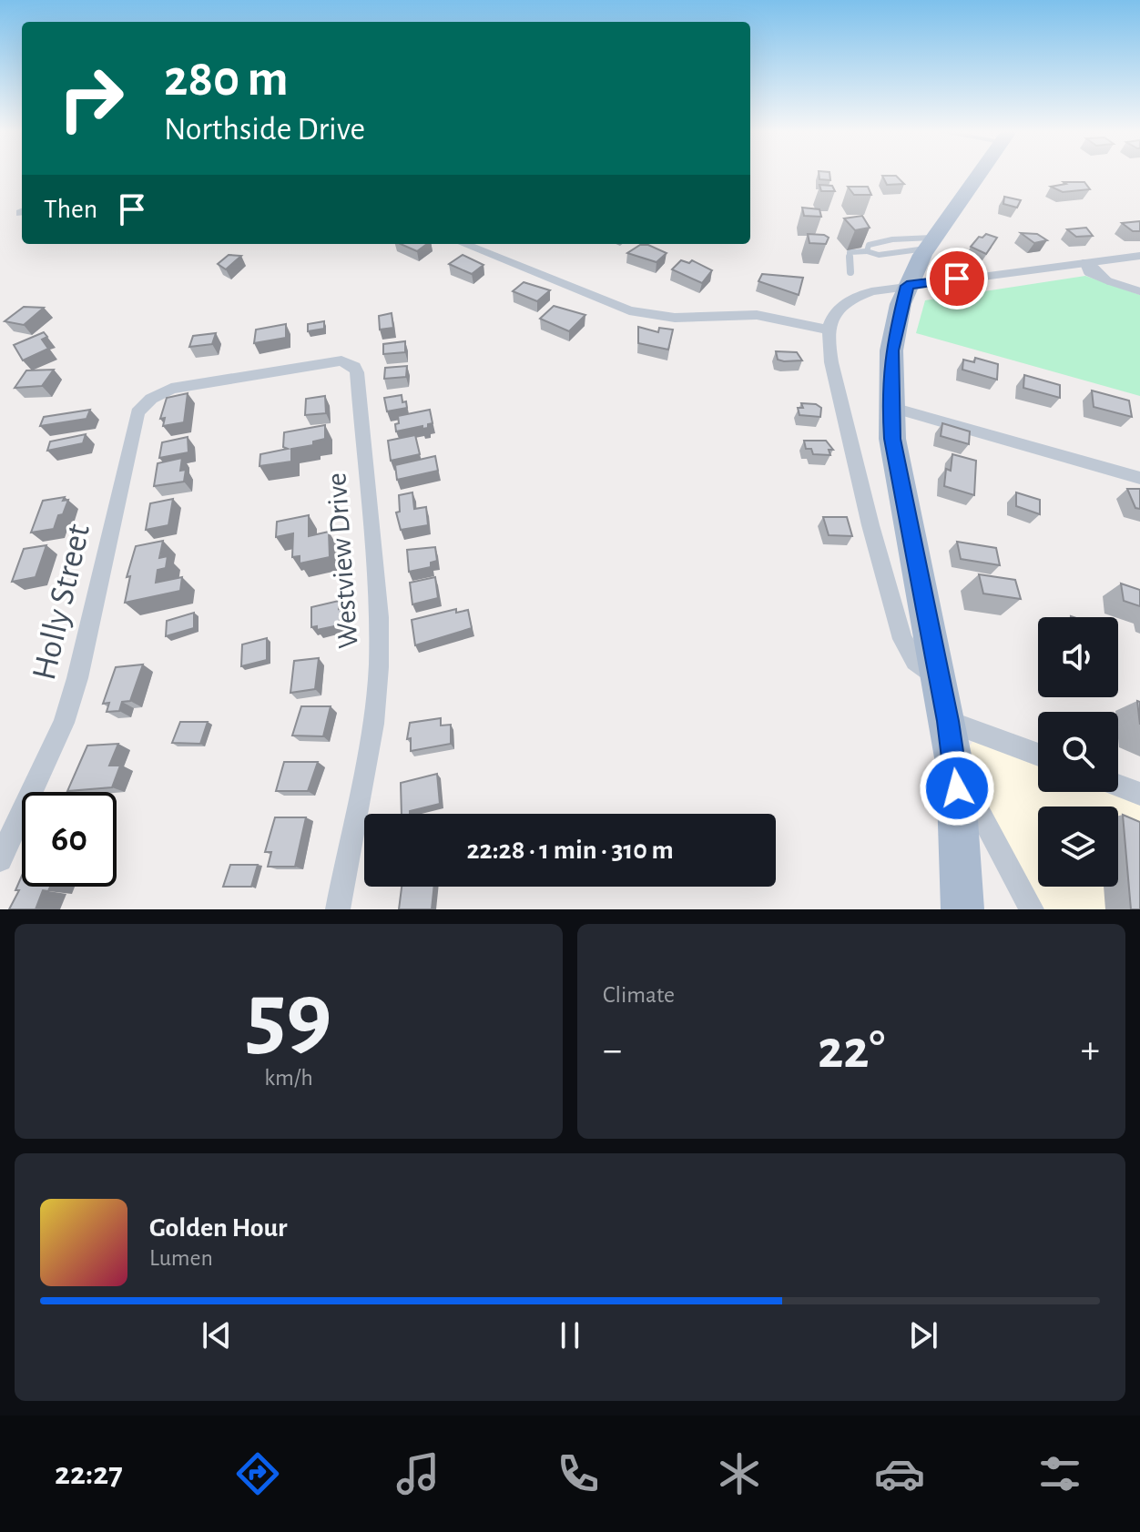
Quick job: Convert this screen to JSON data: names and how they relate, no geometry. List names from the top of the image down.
{
  "streets": {
    "street": ["Westview Drive", "Holly Street"]
  },
  "crossings": [
    ["Westview Drive", "Holly Street"]
  ],
  "page": {
    "turn": ["280 m", "Northside Drive"],
    "then": "Then",
    "limit": "60",
    "trip": "22:28 · 1 min · 310 m",
    "tile": [
      ["59", "km/h"],
      "Climate"
    ],
    "heat": ["−", "22°", "+"],
    "song": ["Golden Hour", "Lumen"],
    "tabs": "22:27"
  }
}
